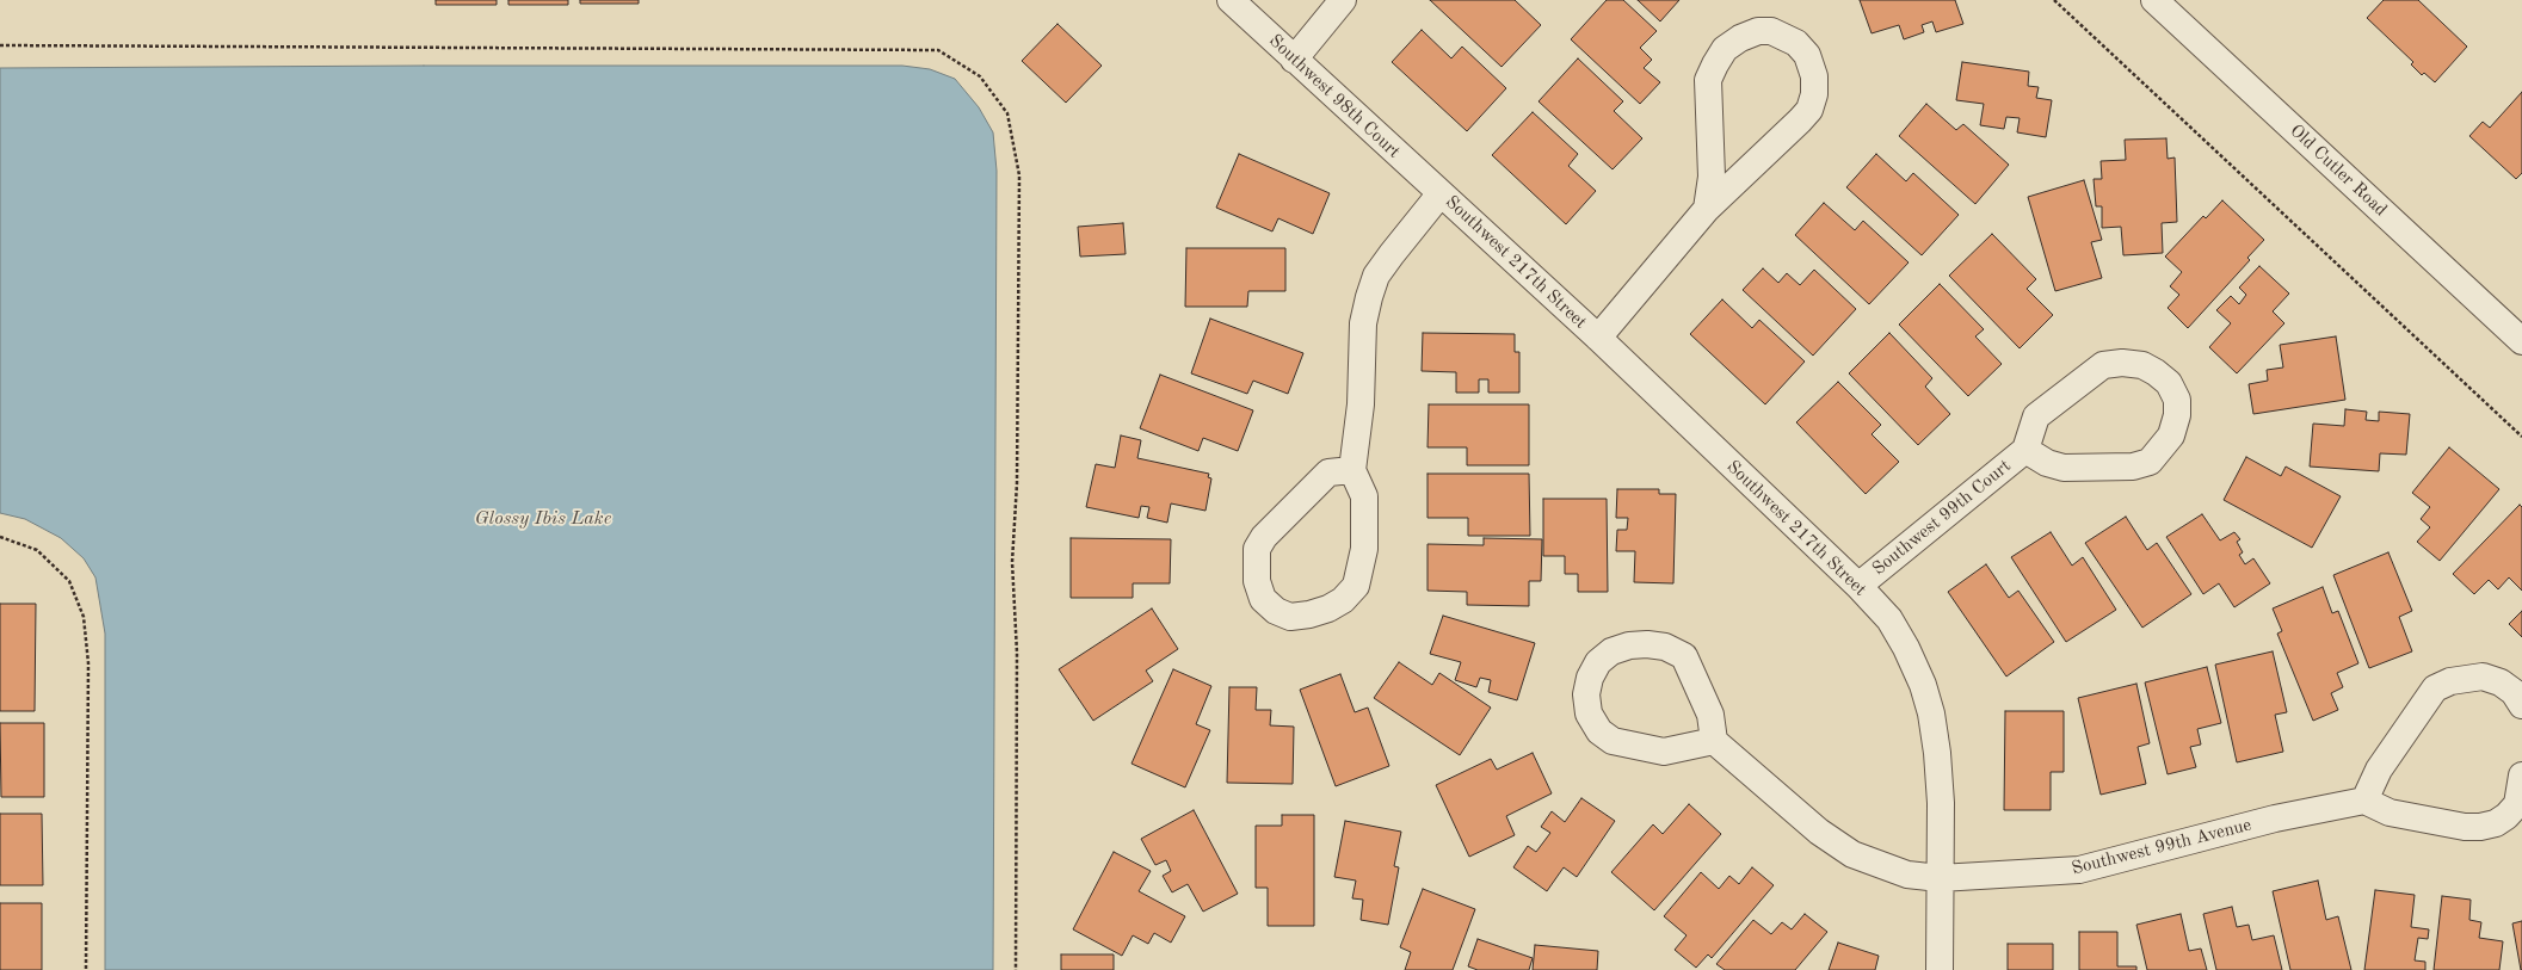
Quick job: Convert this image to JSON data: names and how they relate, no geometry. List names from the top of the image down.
{
  "streets": {
    "street": [
      "Southwest 98th Court",
      "Old Cutler Road",
      "Southwest 217th Street",
      "Southwest 99th Court",
      "Southwest 99th Avenue"
    ]
  },
  "crossings": [
    ["Southwest 98th Court", "Southwest 217th Street"],
    ["Southwest 217th Street", "Southwest 99th Court"],
    ["Southwest 217th Street", "Southwest 99th Avenue"]
  ],
  "water": ["Glossy Ibis Lake"]
}
